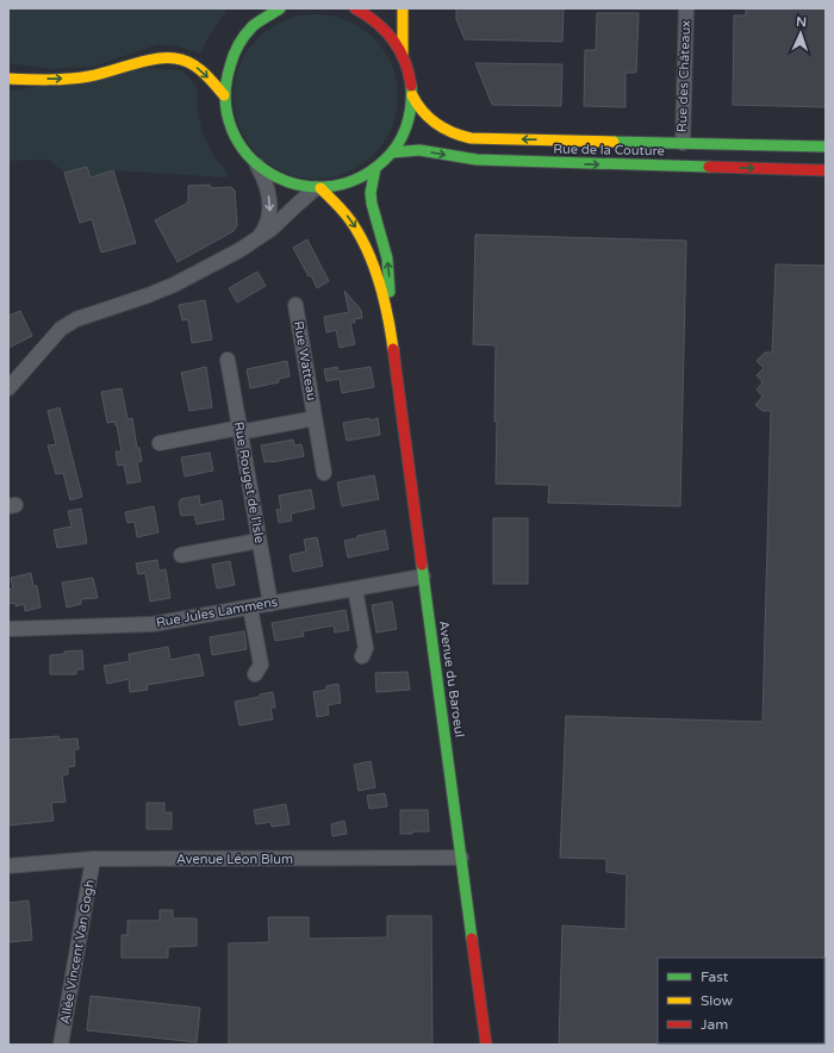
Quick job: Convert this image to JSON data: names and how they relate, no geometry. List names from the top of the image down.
{
  "streets": {
    "main road": ["Rue de la Couture", "Avenue du Baroeul"],
    "street": [
      "Rue des Châteaux",
      "Rue Watteau",
      "Rue Rouget de l'Isle",
      "Rue Jules Lammens",
      "Avenue Léon Blum",
      "Allée Vincent Van Gogh"
    ]
  },
  "crossings": [
    ["Rue des Châteaux", "Rue de la Couture"],
    ["Rue Watteau", "Rue Rouget de l'Isle"],
    ["Rue Rouget de l'Isle", "Rue Jules Lammens"],
    ["Rue Jules Lammens", "Avenue du Baroeul"],
    ["Avenue du Baroeul", "Avenue Léon Blum"],
    ["Avenue Léon Blum", "Allée Vincent Van Gogh"]
  ],
  "legend": ["Fast", "Slow", "Jam"],
  "north": "top"
}
